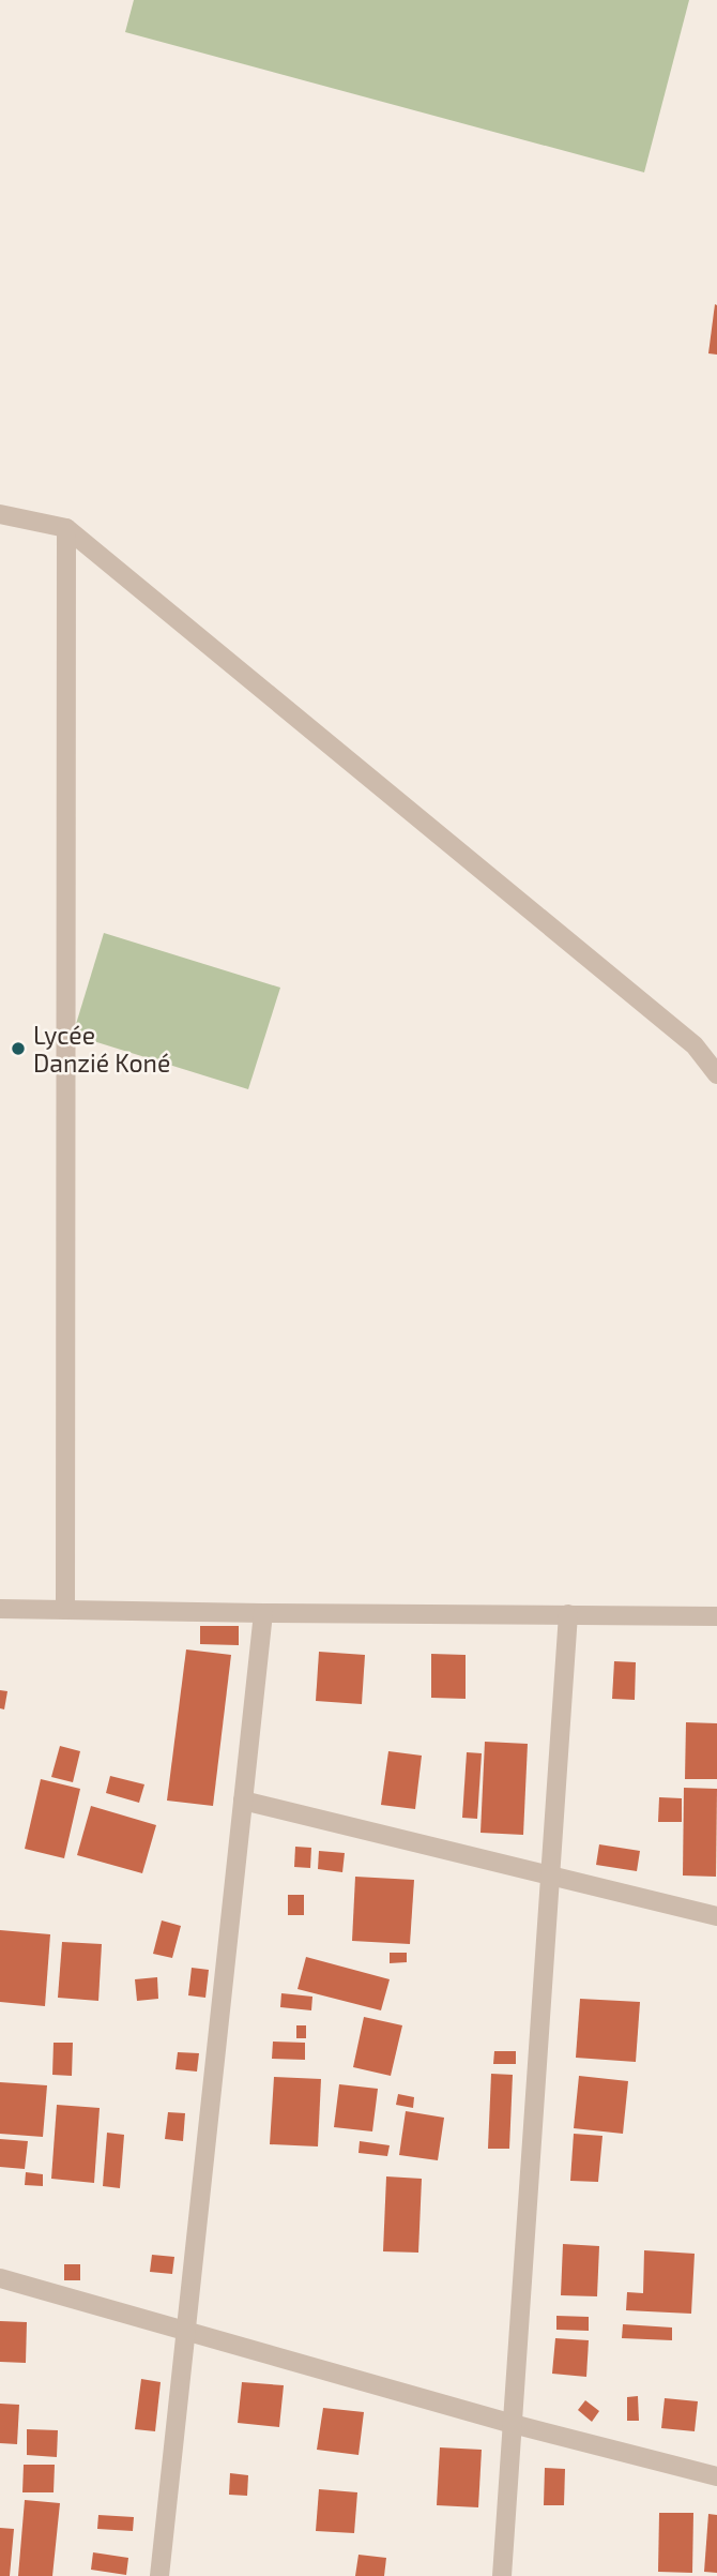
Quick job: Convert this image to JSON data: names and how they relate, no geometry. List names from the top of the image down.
{
  "places": ["Lycée Danzié Koné"]
}
